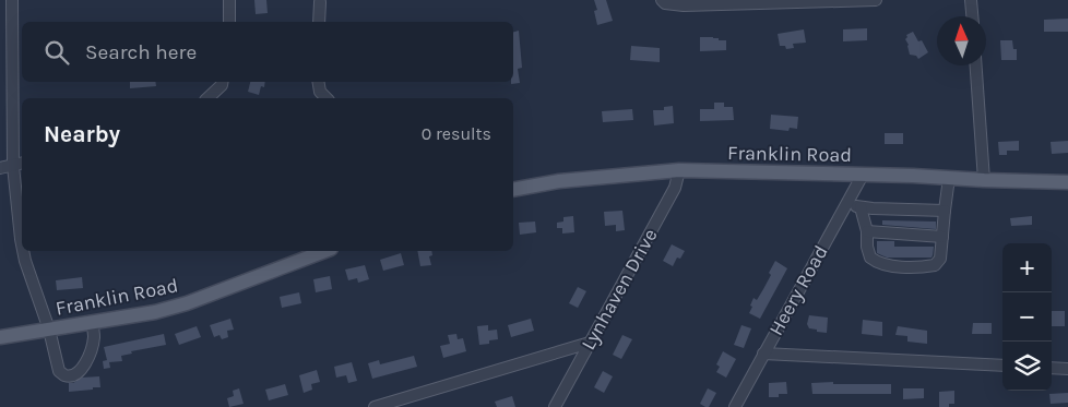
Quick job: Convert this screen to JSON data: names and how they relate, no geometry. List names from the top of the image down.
{
  "streets": {
    "main road": ["Franklin Road"],
    "street": ["Lynhaven Drive", "Heery Road"]
  },
  "crossings": [
    ["Franklin Road", "Lynhaven Drive"],
    ["Franklin Road", "Heery Road"]
  ],
  "north": "top",
  "page": {
    "search": "Search here",
    "heading": ["Nearby", "0 results"],
    "map_buttons": ["+", "−"]
  }
}
